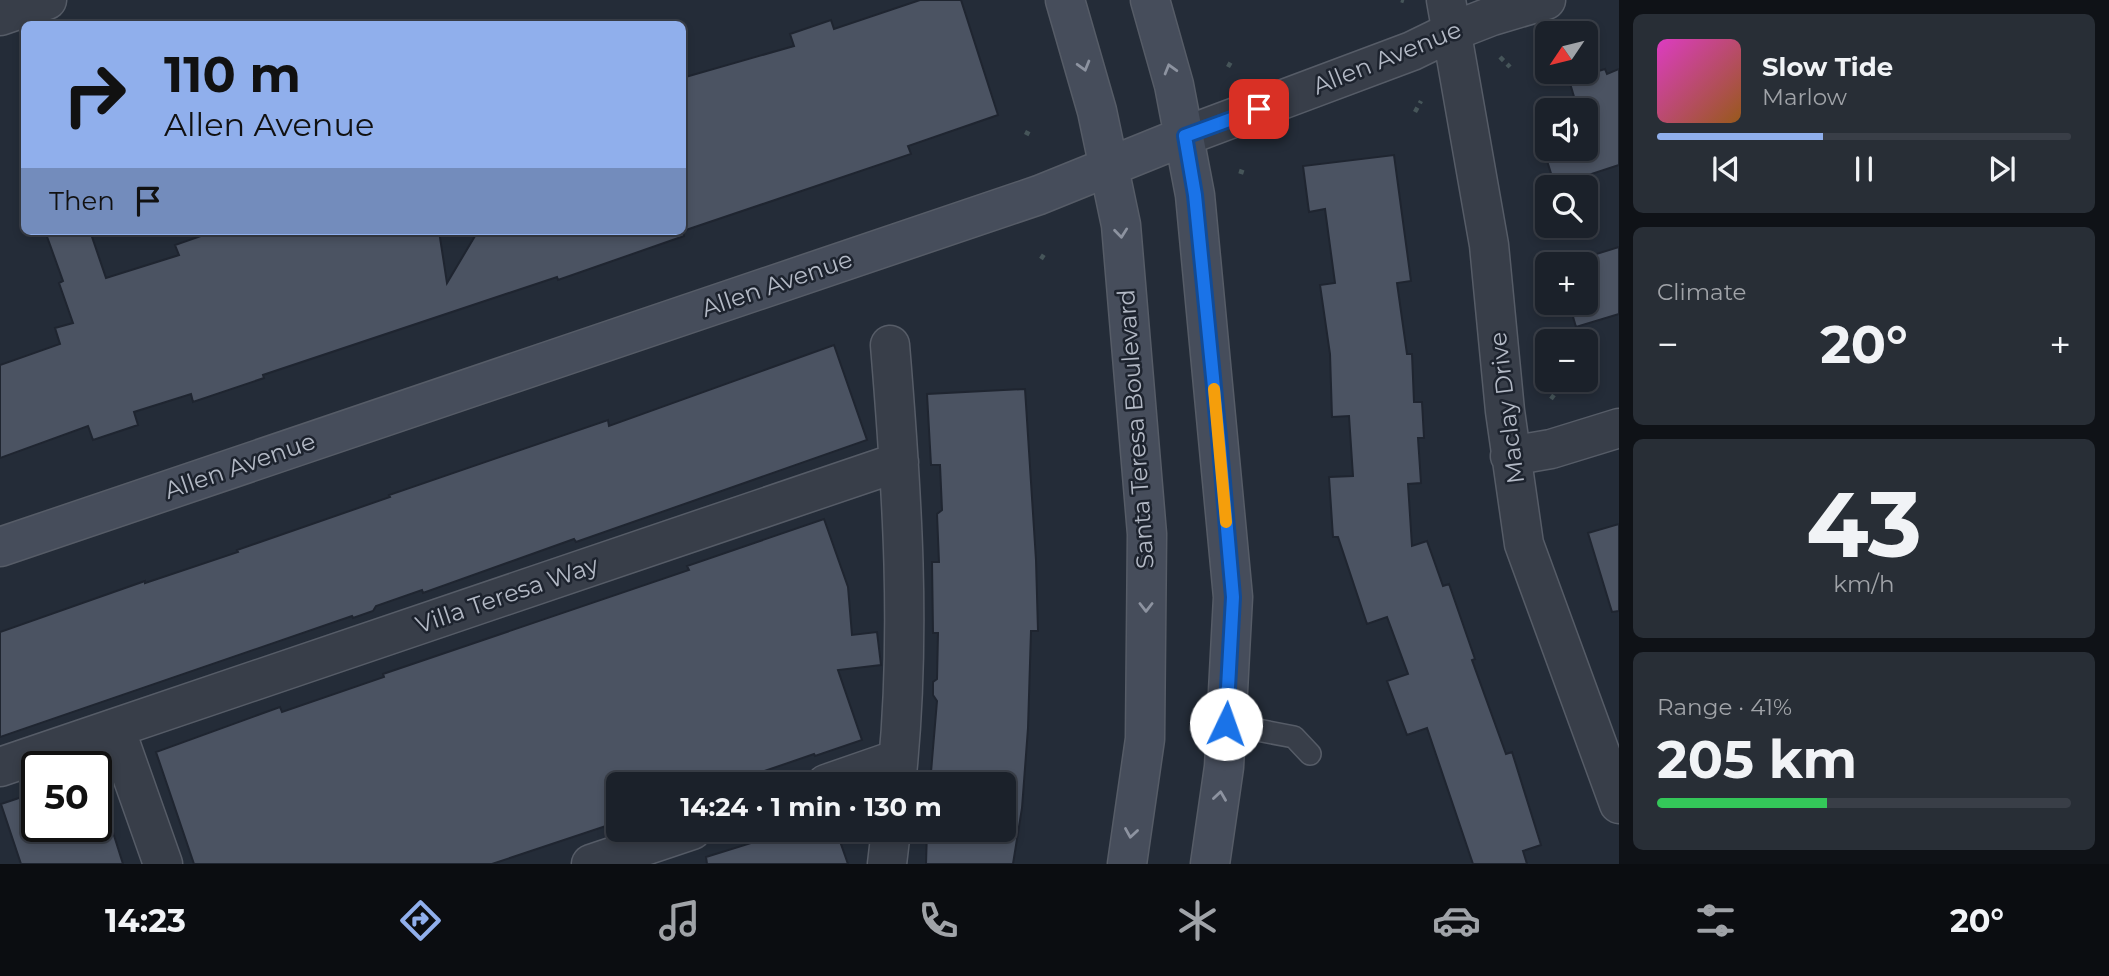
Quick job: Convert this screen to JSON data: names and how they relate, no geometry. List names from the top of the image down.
{
  "streets": {
    "main road": ["Allen Avenue", "Santa Teresa Boulevard"],
    "street": ["Maclay Drive", "Villa Teresa Way"]
  },
  "crossings": [
    ["Allen Avenue", "Maclay Drive"],
    ["Allen Avenue", "Santa Teresa Boulevard"]
  ],
  "north": "bottom left",
  "page": {
    "map_buttons": ["+", "−"],
    "turn": ["110 m", "Allen Avenue"],
    "song": ["Slow Tide", "Marlow"],
    "then": "Then",
    "tile": [
      "Climate",
      ["43", "km/h"],
      ["Range · 41%", "205 km"]
    ],
    "heat": ["−", "20°", "+"],
    "limit": "50",
    "trip": "14:24 · 1 min · 130 m",
    "tabs": ["14:23", "20°"]
  }
}
